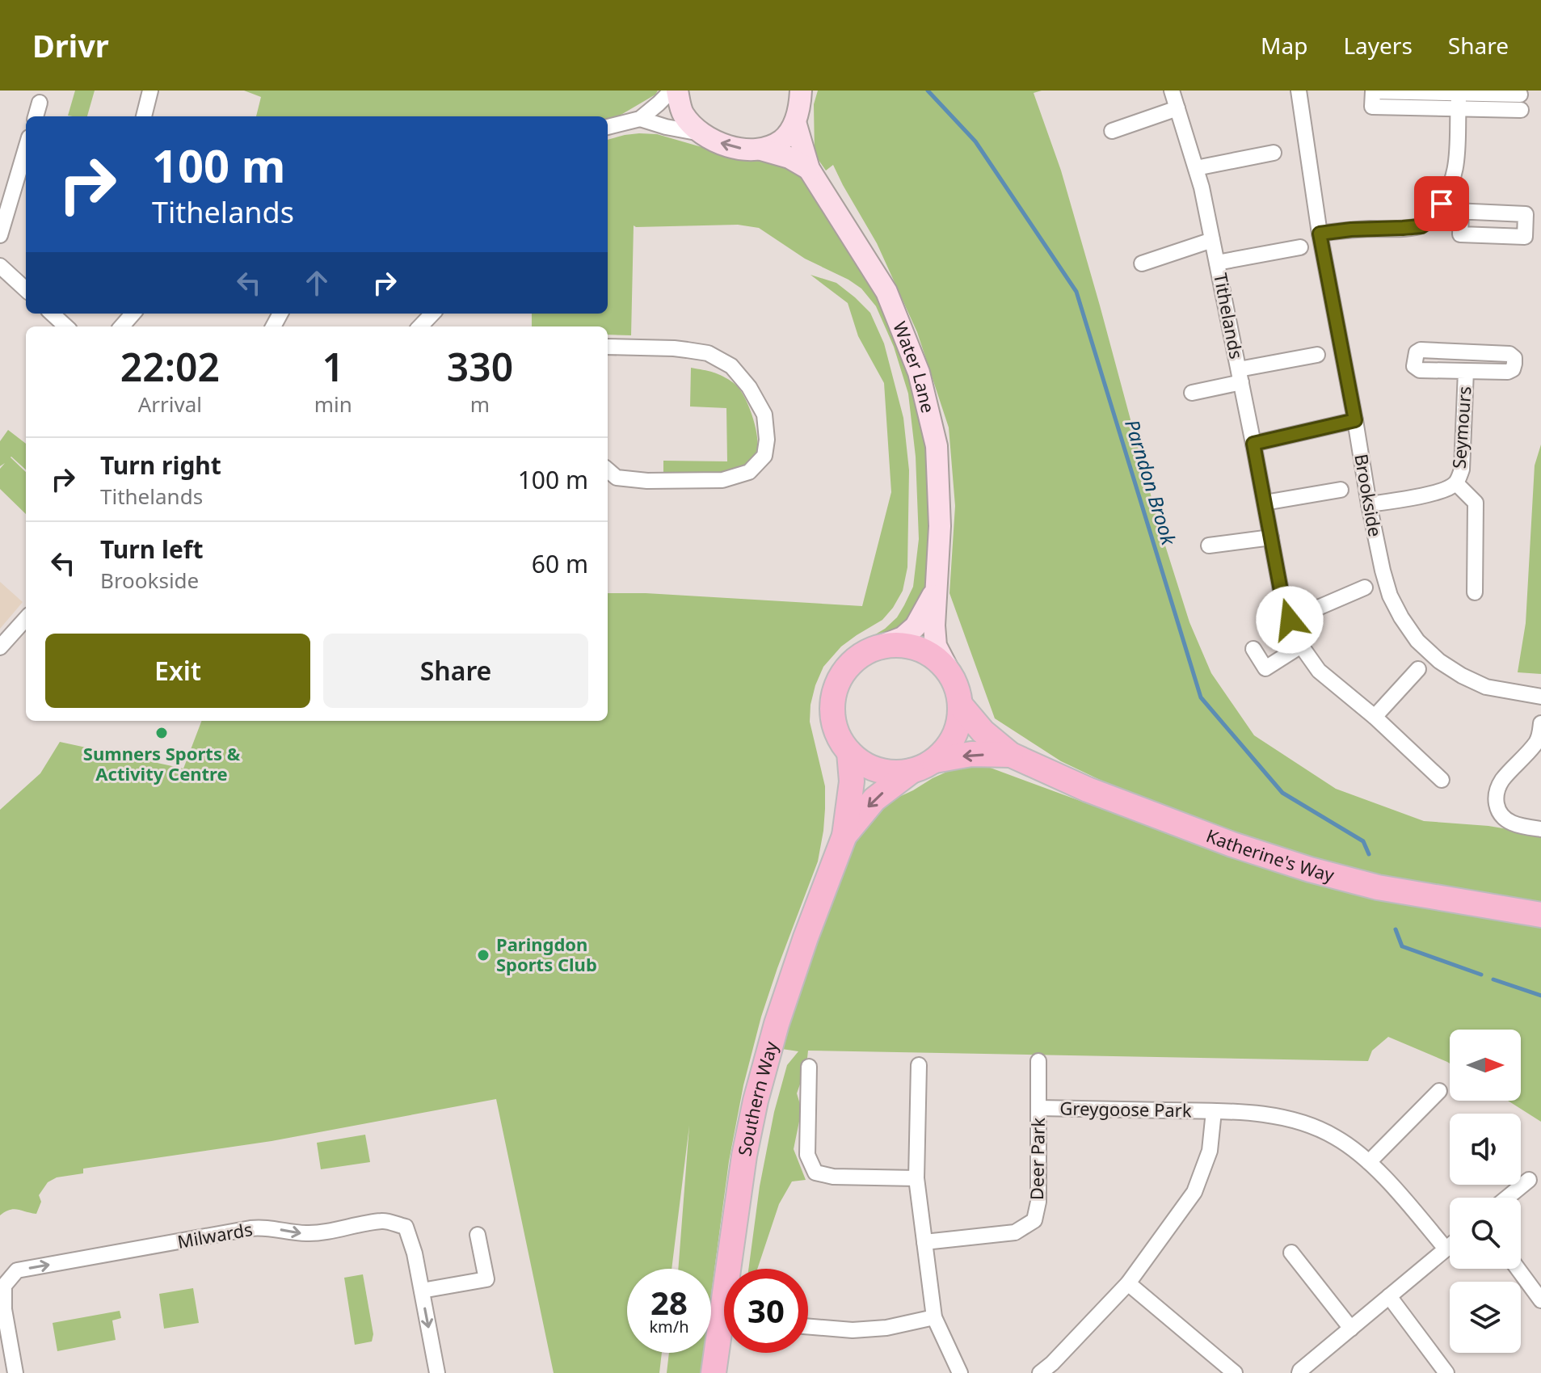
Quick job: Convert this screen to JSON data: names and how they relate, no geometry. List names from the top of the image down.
{
  "streets": {
    "main road": ["Water Lane", "Katherine's Way", "Southern Way"],
    "street": [
      "Tithelands",
      "Seymours",
      "Brookside",
      "Greygoose Park",
      "Deer Park",
      "Milwards"
    ]
  },
  "crossings": [
    ["Water Lane", "Katherine's Way"],
    ["Water Lane", "Southern Way"],
    ["Seymours", "Brookside"],
    ["Katherine's Way", "Southern Way"],
    ["Greygoose Park", "Deer Park"]
  ],
  "water": ["Parndon Brook"],
  "places": ["Sumners Sports & Activity Centre", "Paringdon Sports Club"],
  "north": "right",
  "page": {
    "header": "Drivr",
    "nav": ["Map", "Layers", "Share"],
    "turn": ["100 m", "Tithelands"],
    "eta": [
      "22:02",
      "Arrival",
      "1",
      "min",
      "330",
      "m"
    ],
    "list": [
      {
        "name": "Turn right",
        "note": "Tithelands",
        "value": "100 m"
      },
      {
        "name": "Turn left",
        "note": "Brookside",
        "value": "60 m"
      }
    ],
    "buttons": ["Exit", "Share"],
    "speed": "28 km/h",
    "limit": "30"
  }
}
